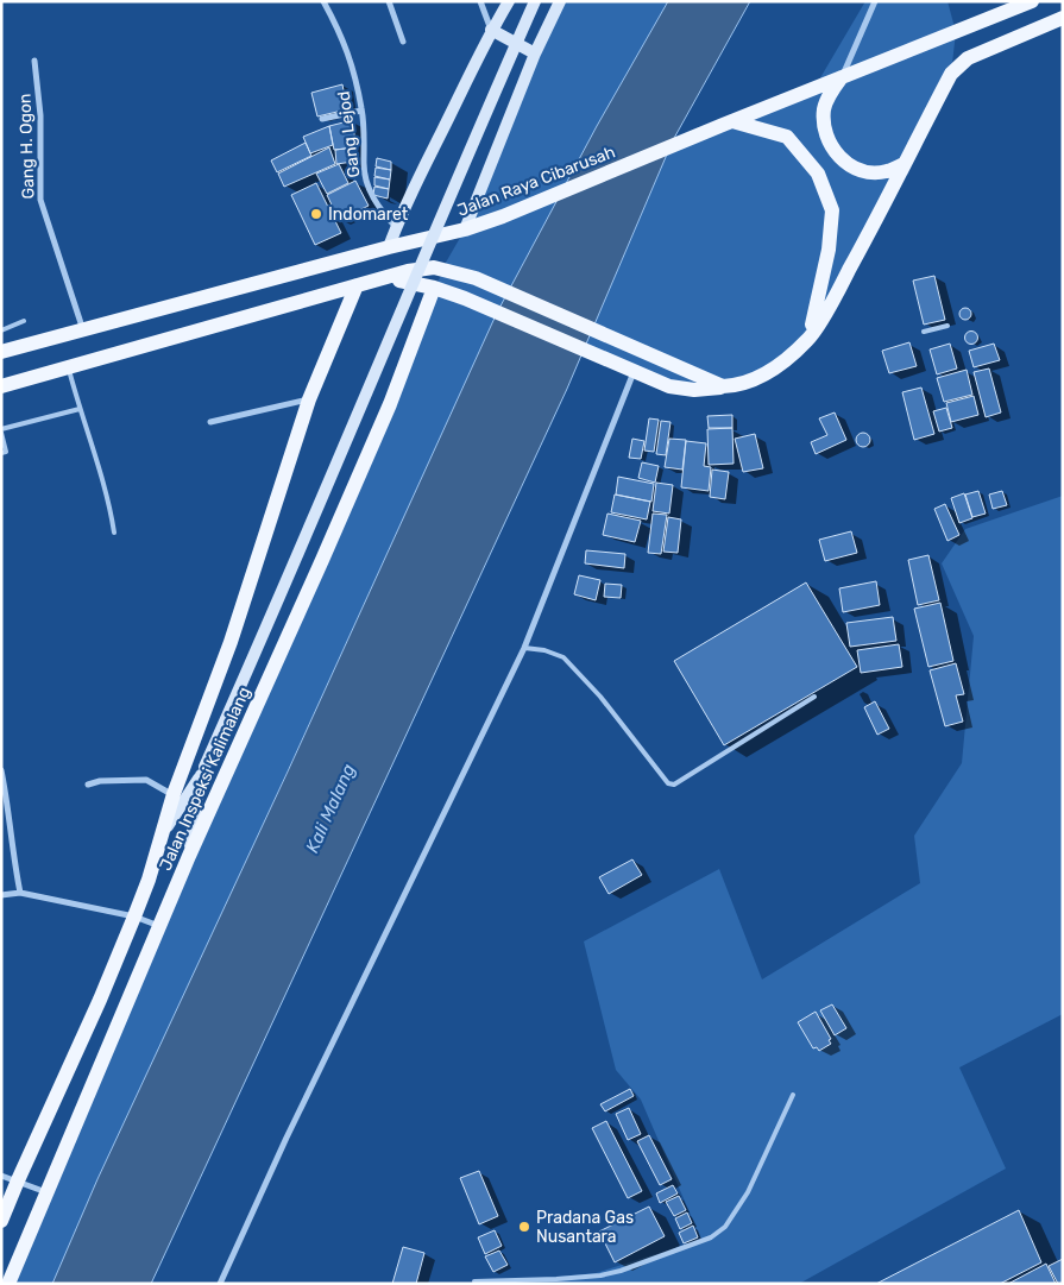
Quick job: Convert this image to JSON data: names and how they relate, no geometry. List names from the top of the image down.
{
  "streets": {
    "main road": ["Jalan Raya Cibarusah", "Jalan Inspeksi Kalimalang"],
    "street": ["Gang Lejod", "Gang H. Ogon"]
  },
  "crossings": [
    ["Gang H. Ogon", "Jalan Raya Cibarusah"]
  ],
  "water": ["Kali Malang"],
  "places": ["Indomaret", "Pradana Gas Nusantara"]
}
